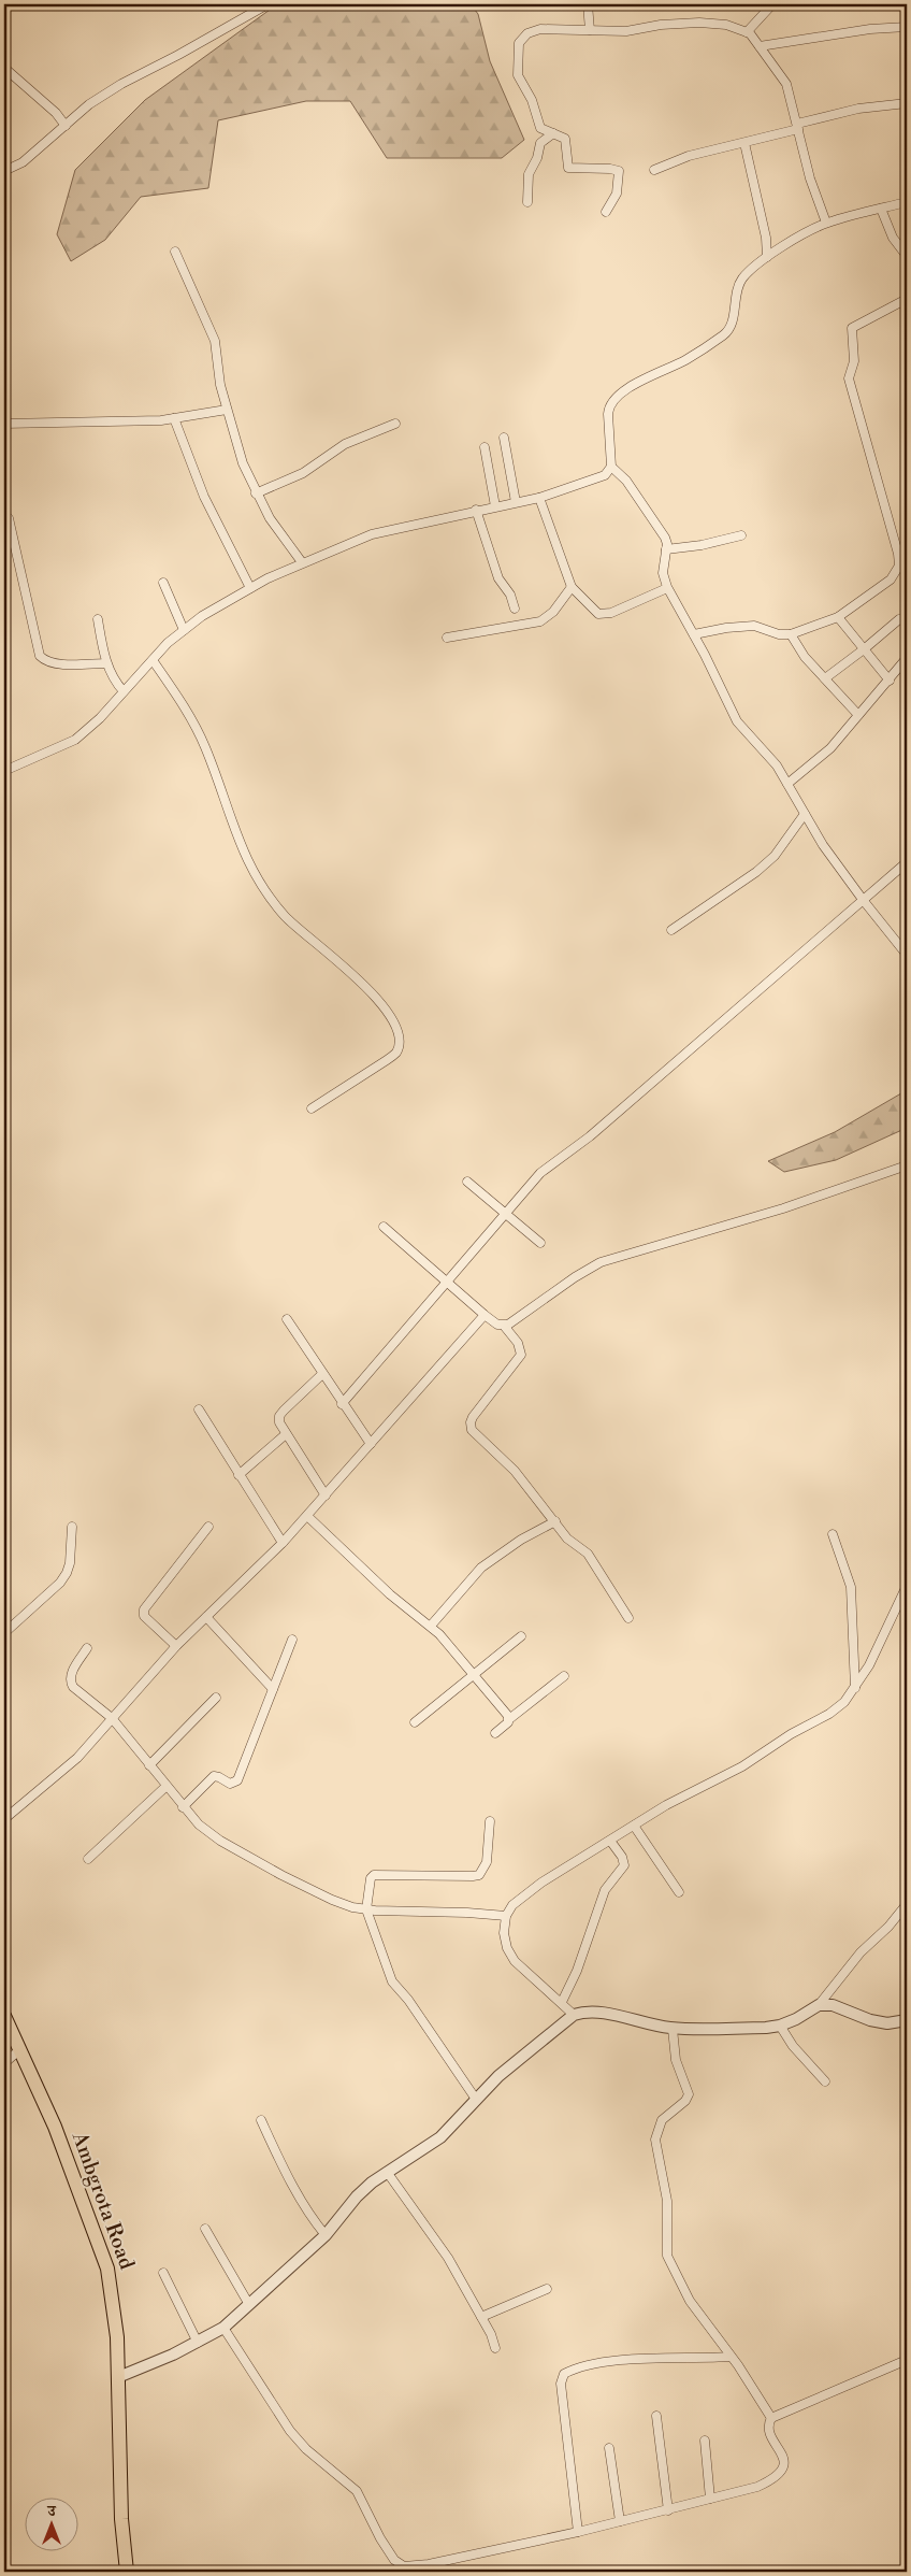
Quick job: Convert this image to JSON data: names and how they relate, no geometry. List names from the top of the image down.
{
  "streets": {
    "main road": ["Ambgrota Road"]
  },
  "north": "top"
}
